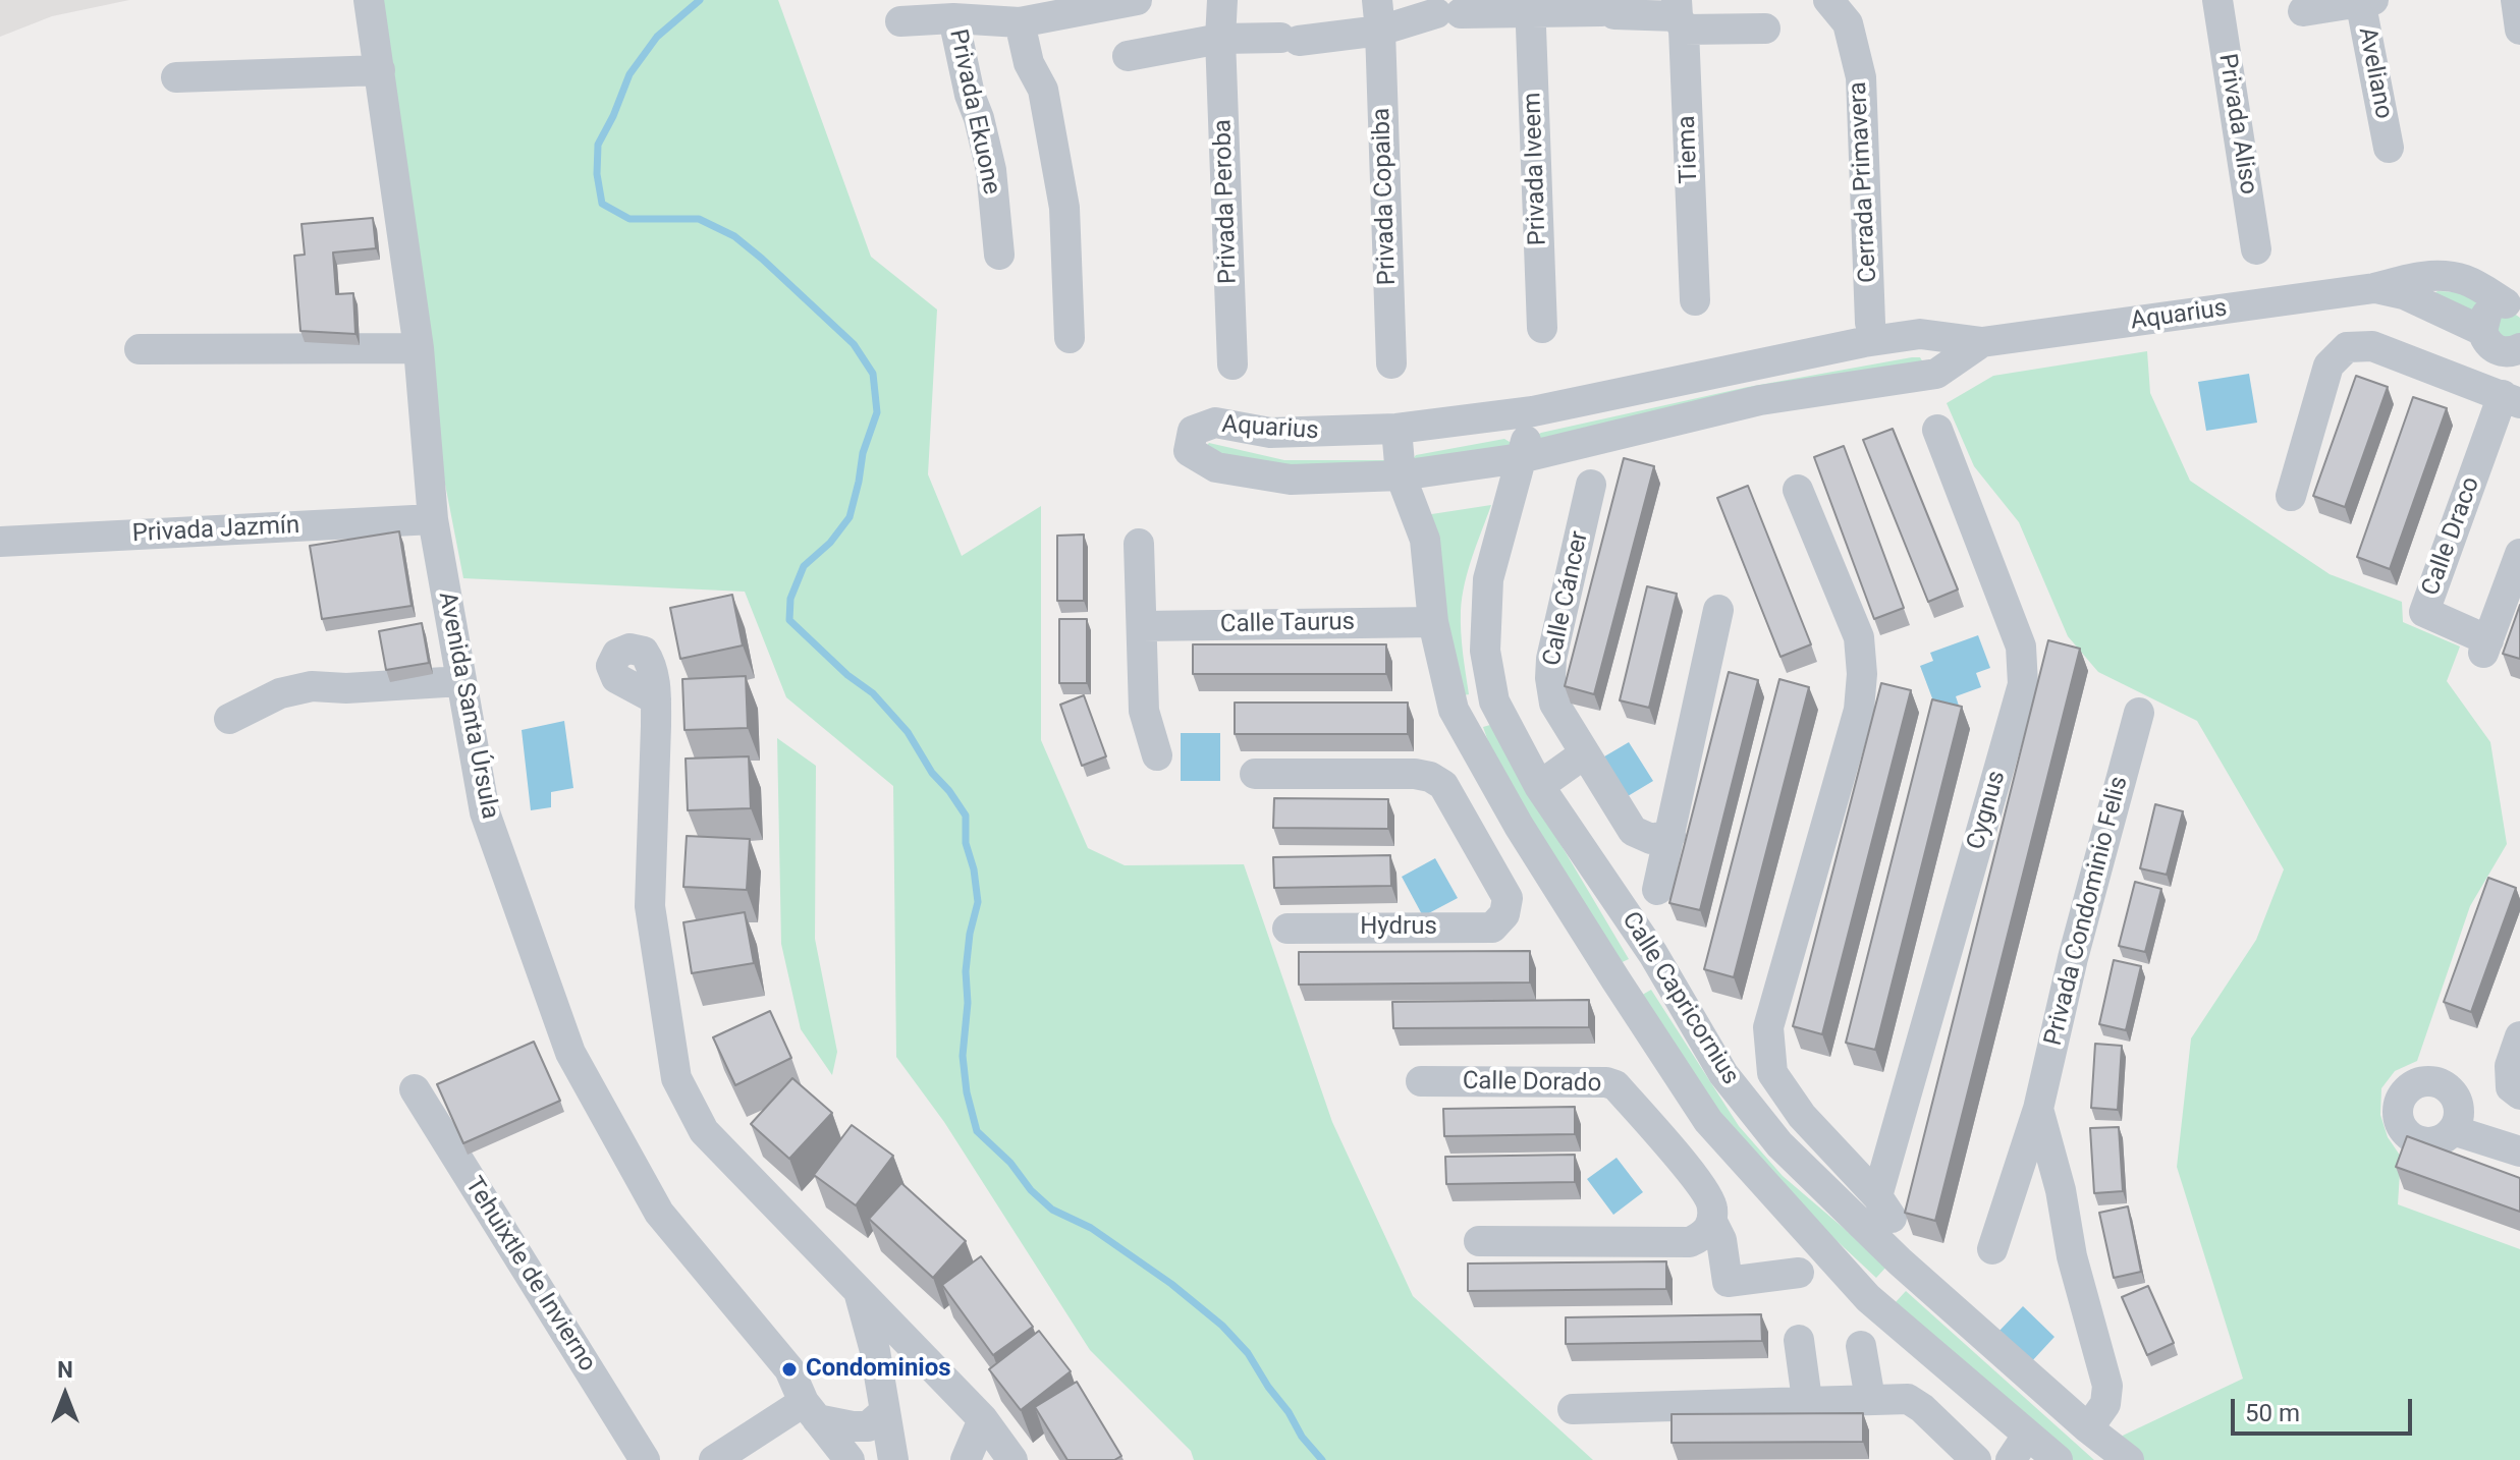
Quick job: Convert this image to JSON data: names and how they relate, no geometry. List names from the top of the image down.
{
  "streets": {
    "street": [
      "Aveliano",
      "Privada Ekuone",
      "Privada Aliso",
      "Tiema",
      "Privada Iveem",
      "Cerrada Primavera",
      "Privada Copaiba",
      "Privada Peroba",
      "Aquarius",
      "Privada Jazmín",
      "Calle Draco",
      "Calle Cáncer",
      "Calle Taurus",
      "Avenida Santa Úrsula",
      "Cygnus",
      "Privada Condominio Felis",
      "Hydrus",
      "Calle Capricornius",
      "Calle Dorado",
      "Tehuixtle de Invierno"
    ]
  },
  "crossings": [
    ["Aquarius", "Calle Capricornius"],
    ["Privada Jazmín", "Avenida Santa Úrsula"],
    ["Calle Taurus", "Calle Capricornius"],
    ["Privada Condominio Felis", "Calle Capricornius"]
  ],
  "places": ["Condominios"],
  "scale_bar": "50 m",
  "north": "top"
}
